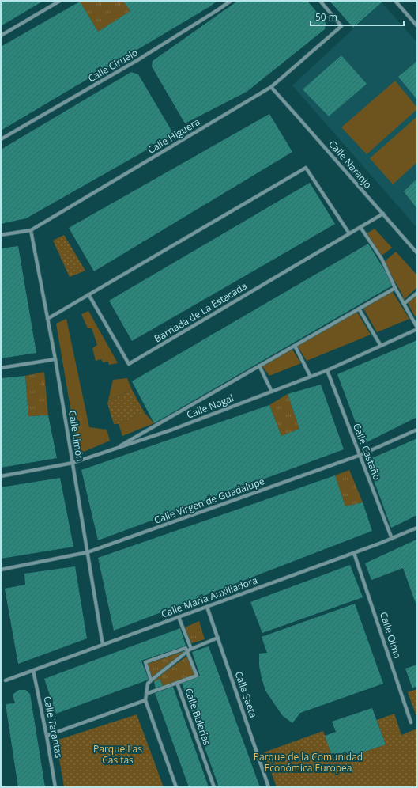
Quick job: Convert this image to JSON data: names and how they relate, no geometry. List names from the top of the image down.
{
  "streets": {
    "street": [
      "Calle Ciruelo",
      "Calle Higuera",
      "Calle Naranjo",
      "Barriada de La Estacada",
      "Calle Nogal",
      "Calle Limón",
      "Calle Castaño",
      "Calle Virgen de Guadalupe",
      "Calle María Auxiliadora",
      "Calle Olmo",
      "Calle Saeta",
      "Calle Bulerías",
      "Calle Tarantas"
    ]
  },
  "crossings": [
    ["Calle Higuera", "Calle Naranjo"],
    ["Calle Higuera", "Calle Limón"],
    ["Calle Naranjo", "Barriada de La Estacada"],
    ["Calle Nogal", "Calle Limón"],
    ["Calle Nogal", "Calle Castaño"],
    ["Calle Limón", "Calle Virgen de Guadalupe"],
    ["Calle Limón", "Calle María Auxiliadora"],
    ["Calle Castaño", "Calle Virgen de Guadalupe"],
    ["Calle Castaño", "Calle María Auxiliadora"],
    ["Calle María Auxiliadora", "Calle Olmo"],
    ["Calle María Auxiliadora", "Calle Saeta"],
    ["Calle María Auxiliadora", "Calle Tarantas"]
  ],
  "parks": ["Parque Las Casitas", "Parque de la Comunidad Económica Europea"],
  "scale_bar": "50 m"
}
